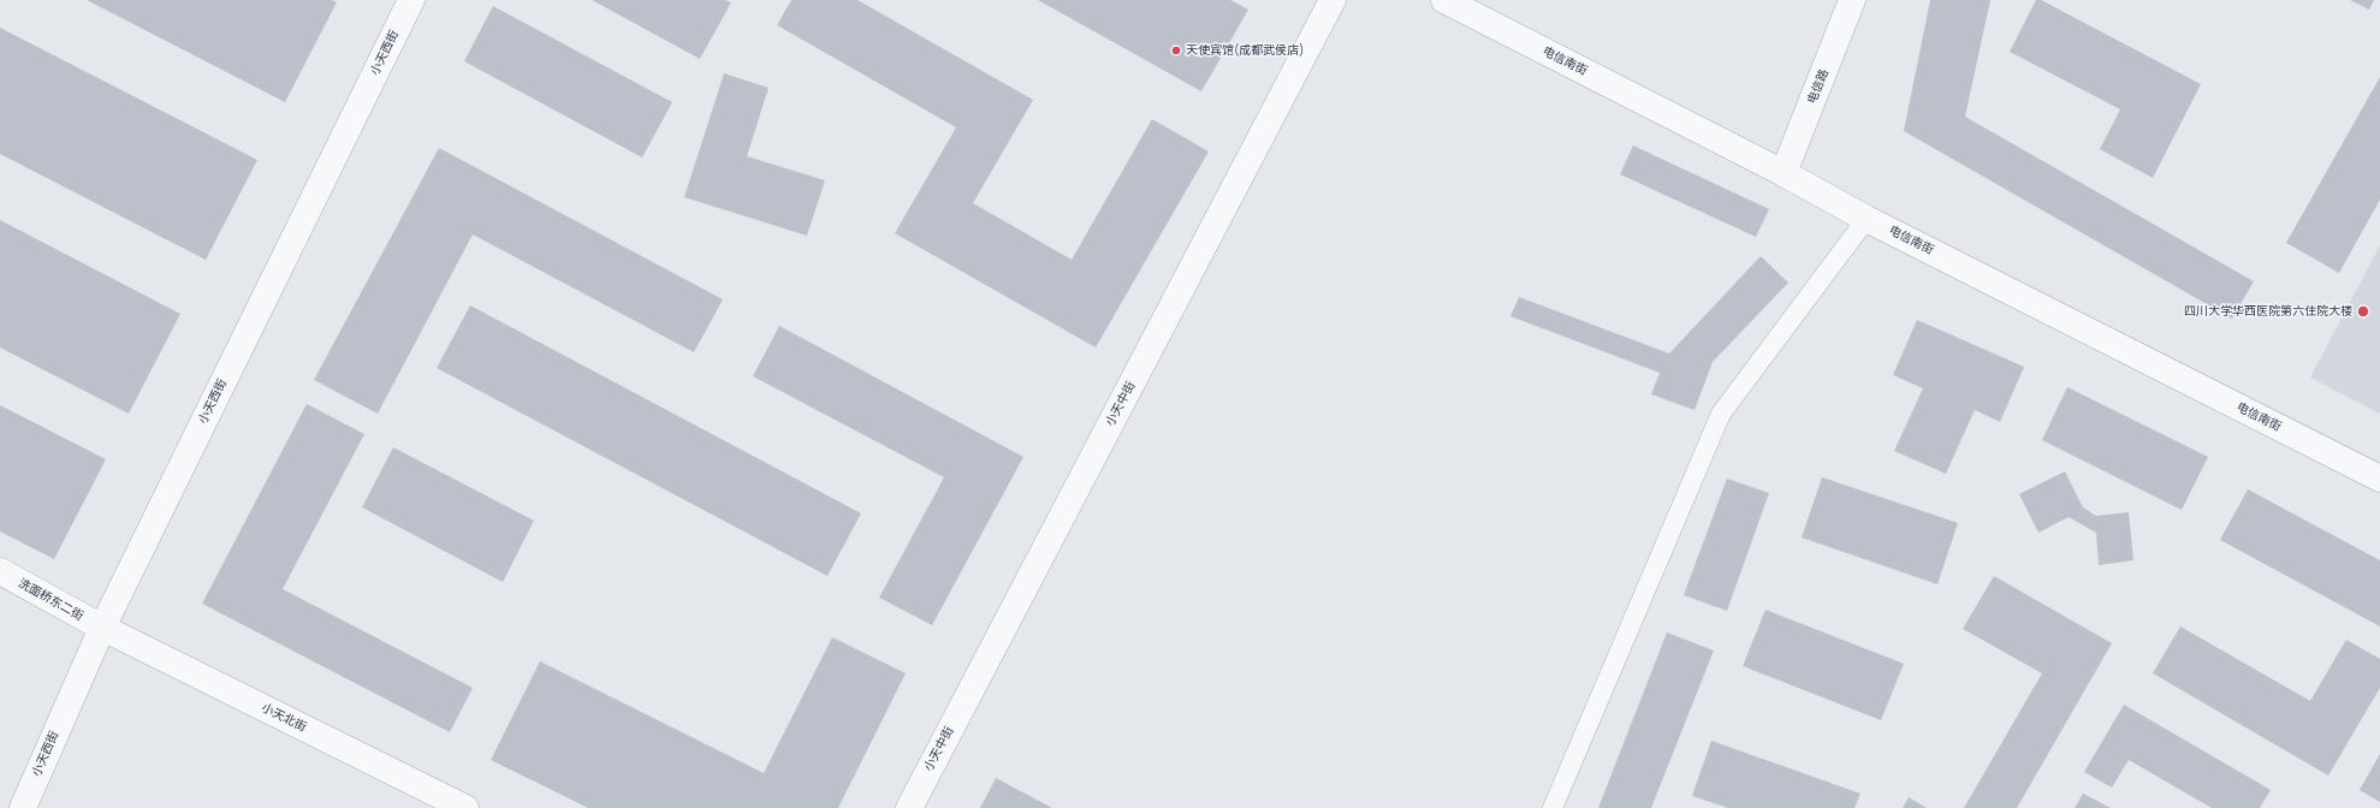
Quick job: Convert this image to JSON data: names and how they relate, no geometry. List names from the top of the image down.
{
  "streets": {
    "street": [
      "小天西街",
      "电信南街",
      "电信路",
      "小天中街",
      "洗面桥东二街",
      "小天北街"
    ]
  },
  "crossings": [
    ["小天西街", "洗面桥东二街"],
    ["小天西街", "小天北街"],
    ["电信南街", "电信路"],
    ["洗面桥东二街", "小天北街"]
  ],
  "places": ["天使宾馆(成都武侯店)", "四川大学华西医院第六住院大楼"]
}
